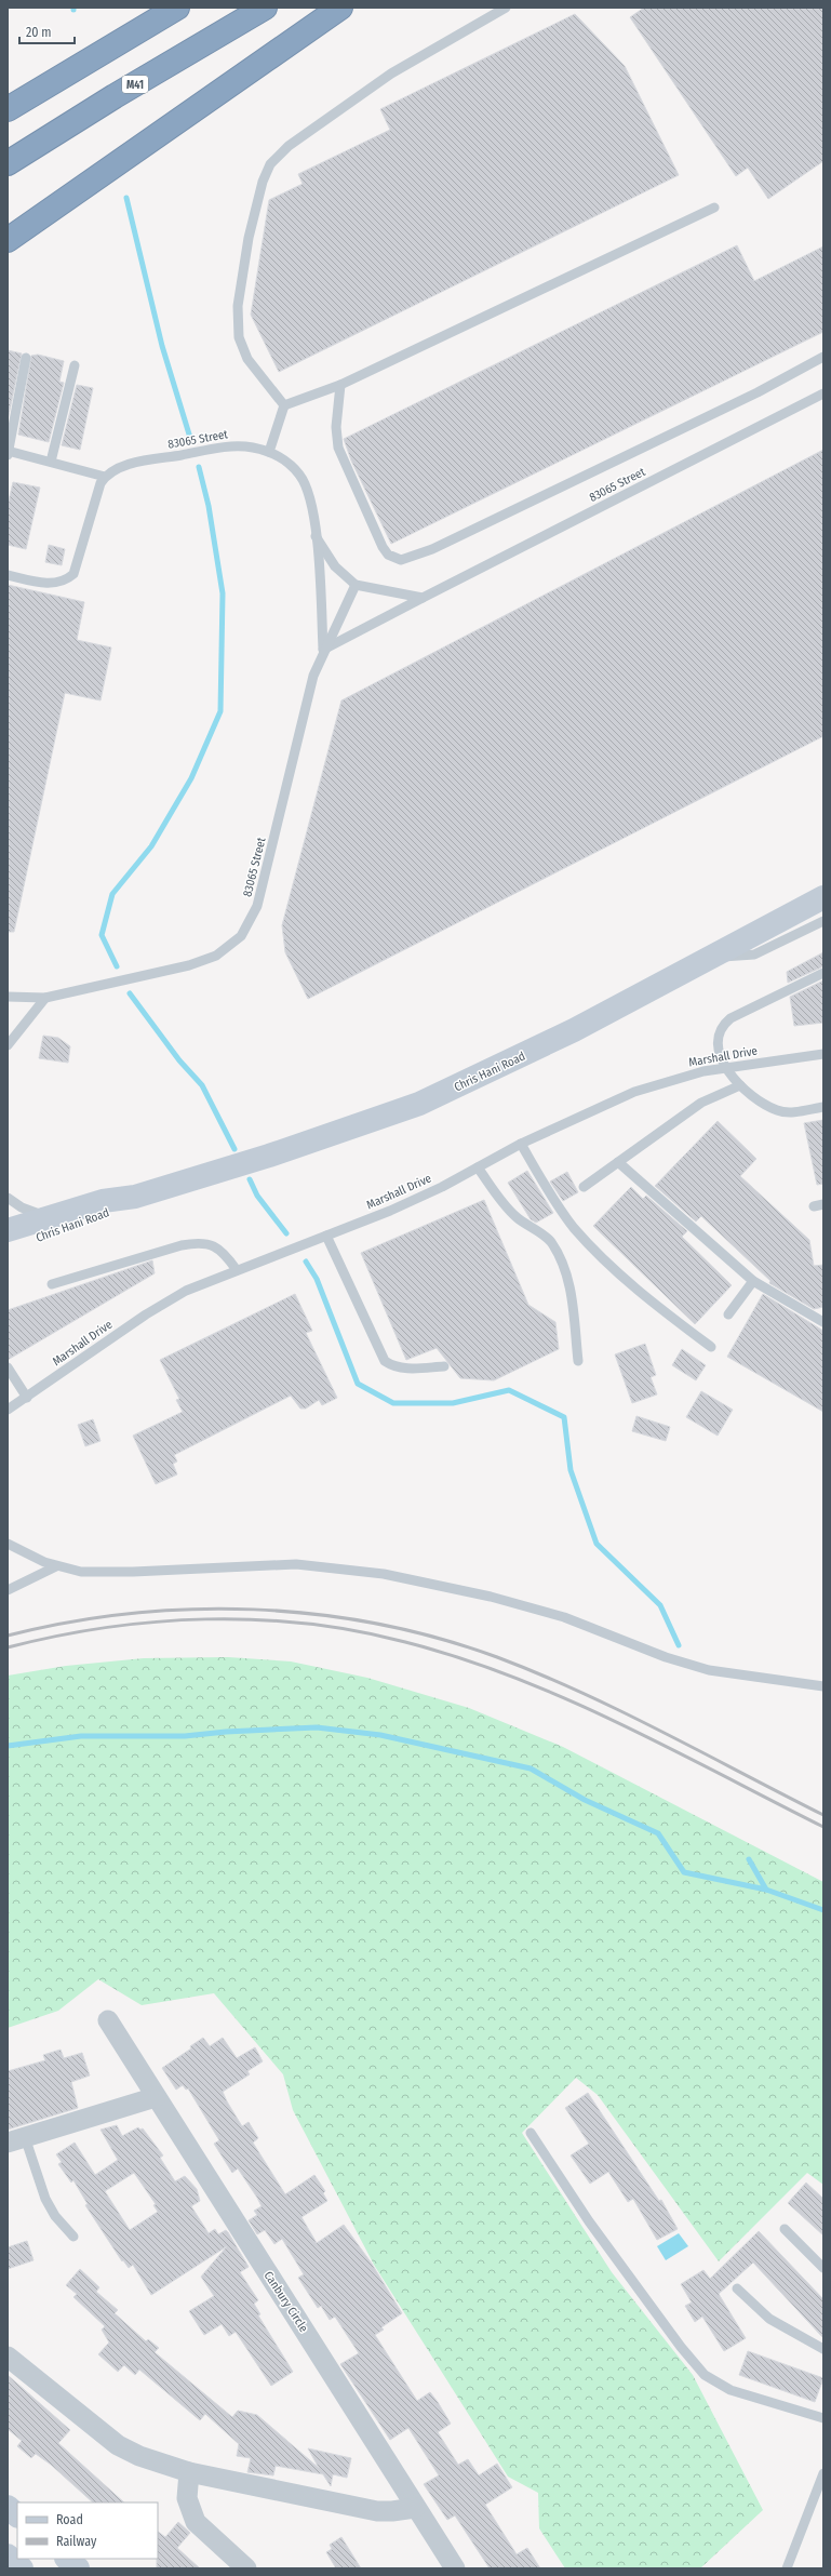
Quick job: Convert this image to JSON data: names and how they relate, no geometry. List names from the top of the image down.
{
  "streets": {
    "highway": ["M41"],
    "main road": ["Chris Hani Road"],
    "street": ["Canbury Circle"],
    "lane": ["83065 Street", "Marshall Drive"]
  },
  "legend": ["Road", "Railway"],
  "scale_bar": "20 m"
}
